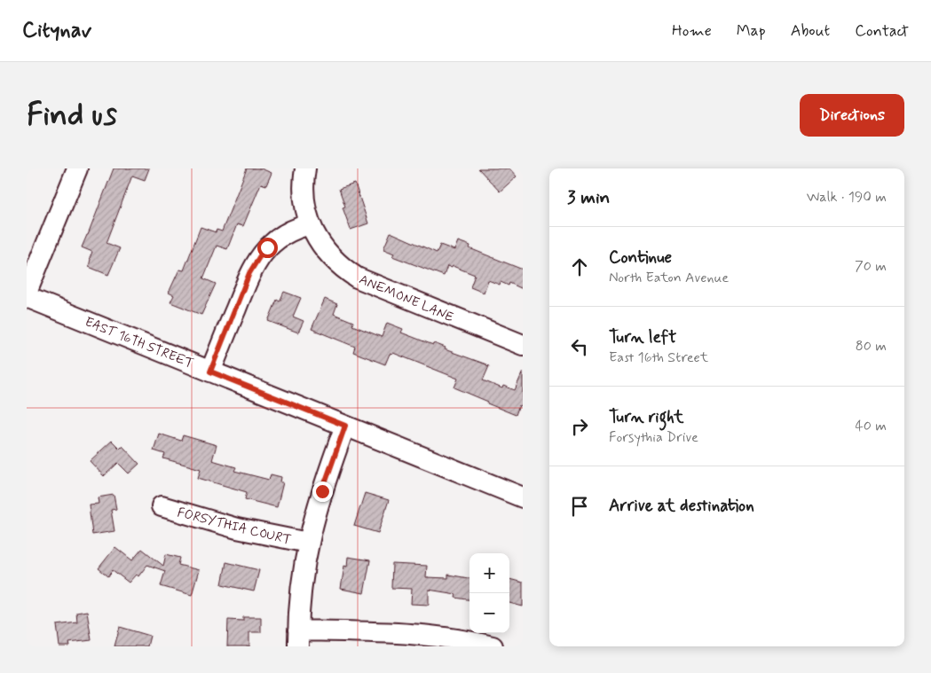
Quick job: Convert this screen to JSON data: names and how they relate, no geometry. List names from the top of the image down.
{
  "streets": {
    "street": ["ANEMONE LANE", "EAST 16TH STREET", "FORSYTHIA COURT"]
  },
  "page": {
    "header": "Citynav",
    "nav": [
      "Home",
      "Map",
      "About",
      "Contact"
    ],
    "buttons": "Directions",
    "title": "Find us",
    "heading": ["3 min", "Walk · 190 m"],
    "list": [
      ["Continue", "North Eaton Avenue", "70 m"],
      ["Turn left", "East 16th Street", "80 m"],
      ["Turn right", "Forsythia Drive", "40 m"],
      "Arrive at destination"
    ],
    "map_buttons": ["+", "−"]
  }
}
